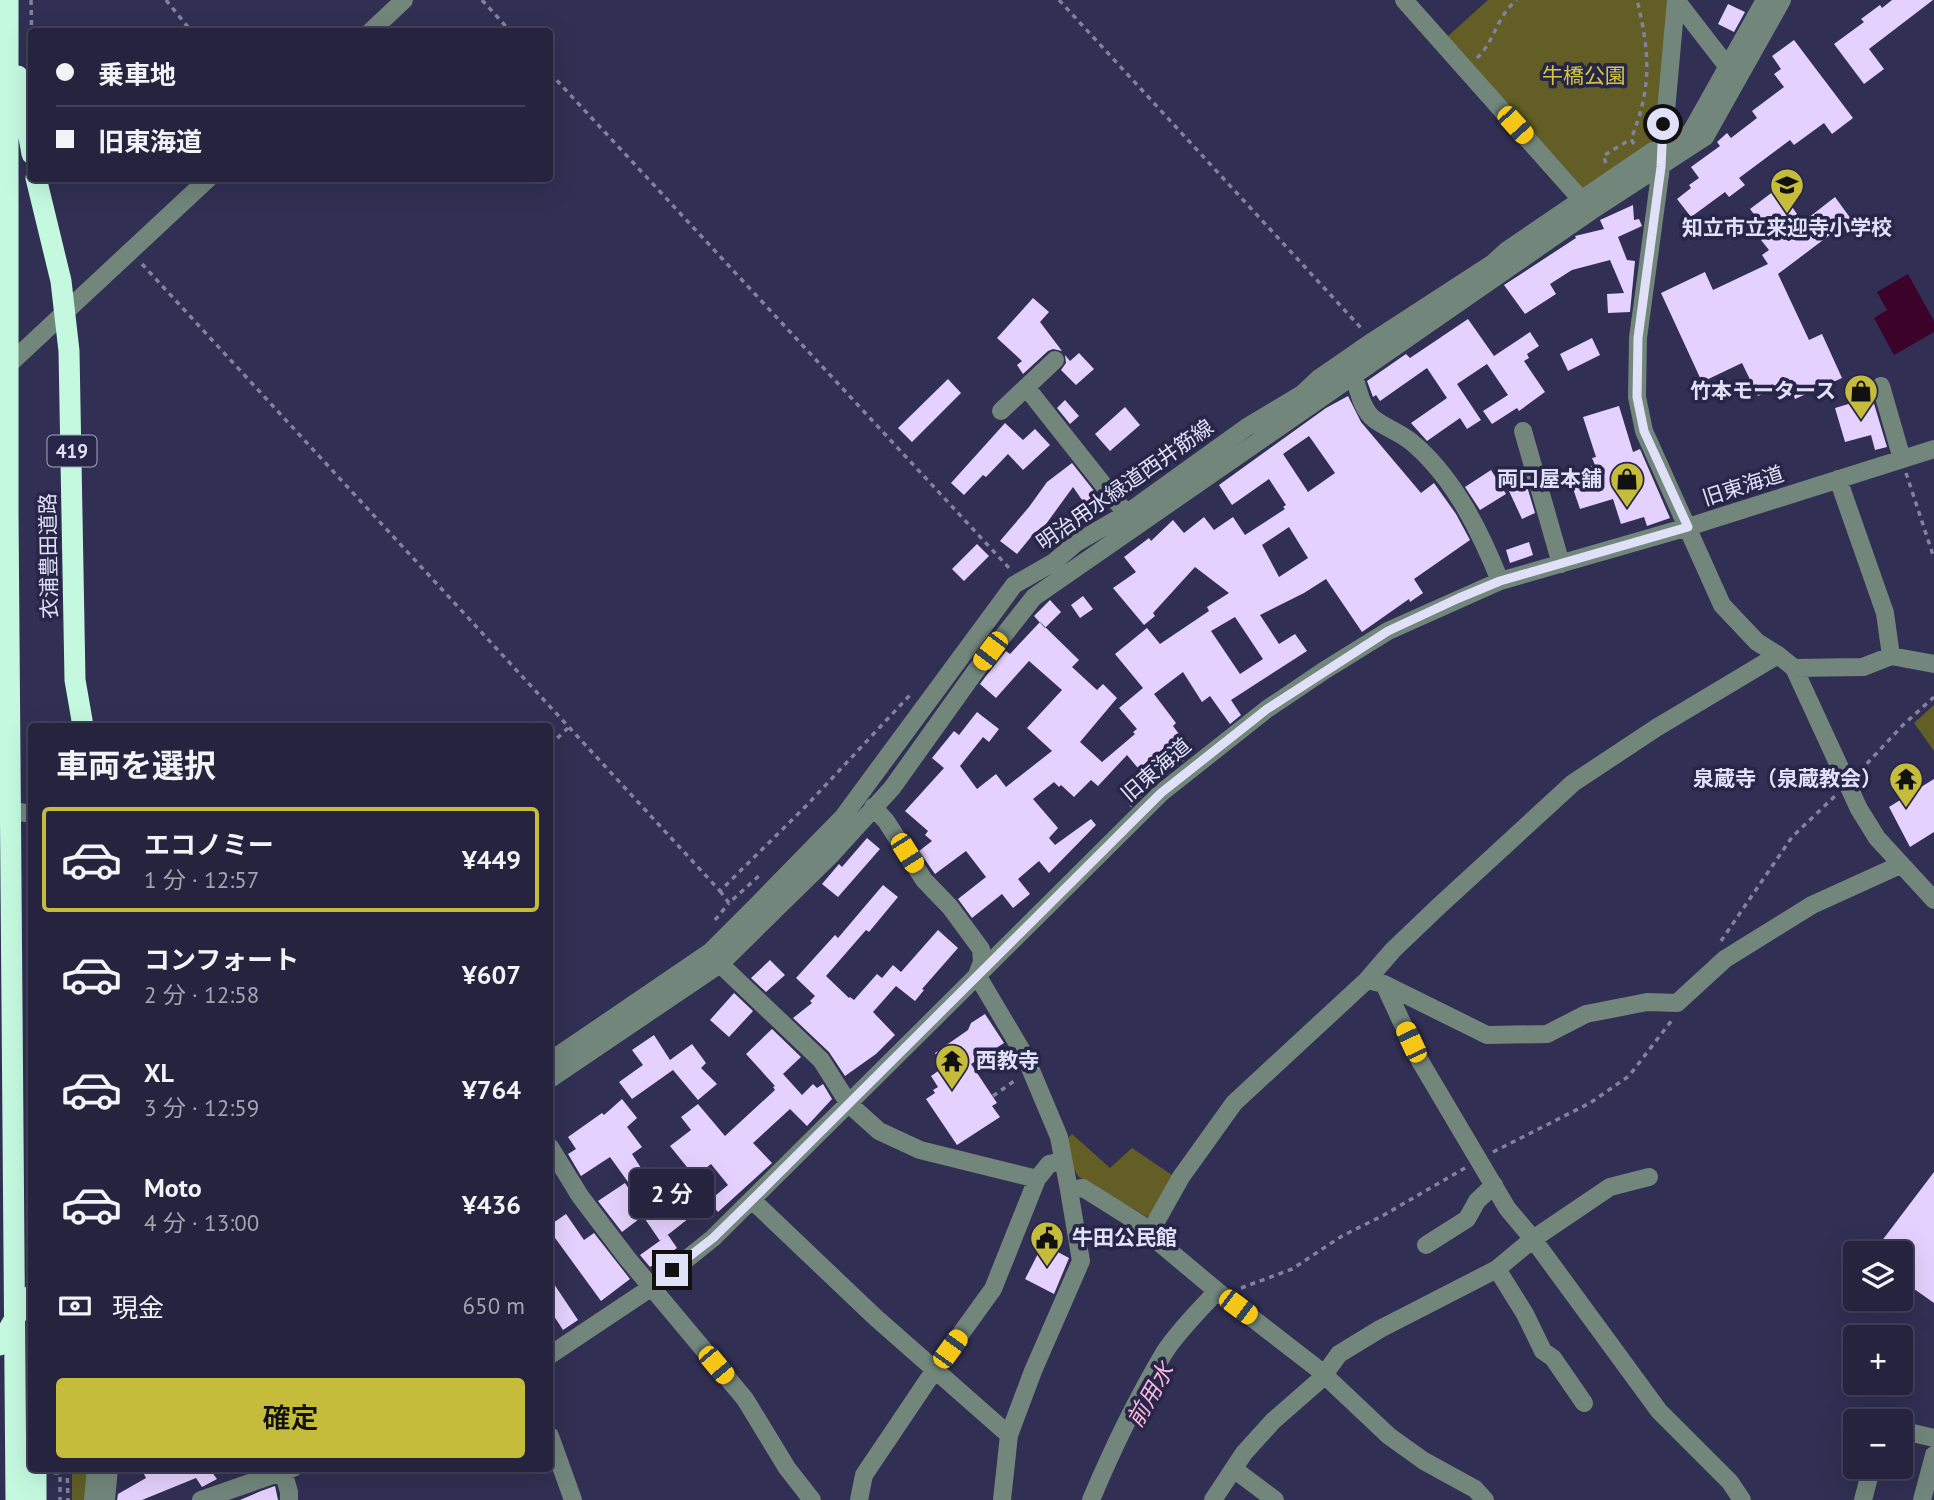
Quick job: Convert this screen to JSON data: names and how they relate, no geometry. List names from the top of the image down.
{
  "streets": {
    "highway": ["419", "衣浦豊田道路"],
    "street": ["明治用水緑道西井筋線", "旧東海道"]
  },
  "water": ["前用水"],
  "parks": ["牛橋公園"],
  "places": {
    "school or university": ["知立市立来迎寺小学校"],
    "shop": ["竹本モータース", "両口屋本舗"],
    "temple": ["泉蔵寺（泉蔵教会）", "西教寺"],
    "public building": ["牛田公民館"]
  },
  "page": {
    "banner": ["乗車地", "旧東海道"],
    "heading": "車両を選択",
    "list": [
      {
        "name": "エコノミー",
        "note": "1 分 · 12:57",
        "value": "¥449"
      },
      {
        "name": "コンフォート",
        "note": "2 分 · 12:58",
        "value": "¥607"
      },
      {
        "name": "XL",
        "note": "3 分 · 12:59",
        "value": "¥764"
      },
      {
        "name": "Moto",
        "note": "4 分 · 13:00",
        "value": "¥436"
      }
    ],
    "bubble": "2 分",
    "map_buttons": ["+", "−"],
    "pay": ["現金", "650 m"],
    "buttons": "確定"
  }
}
